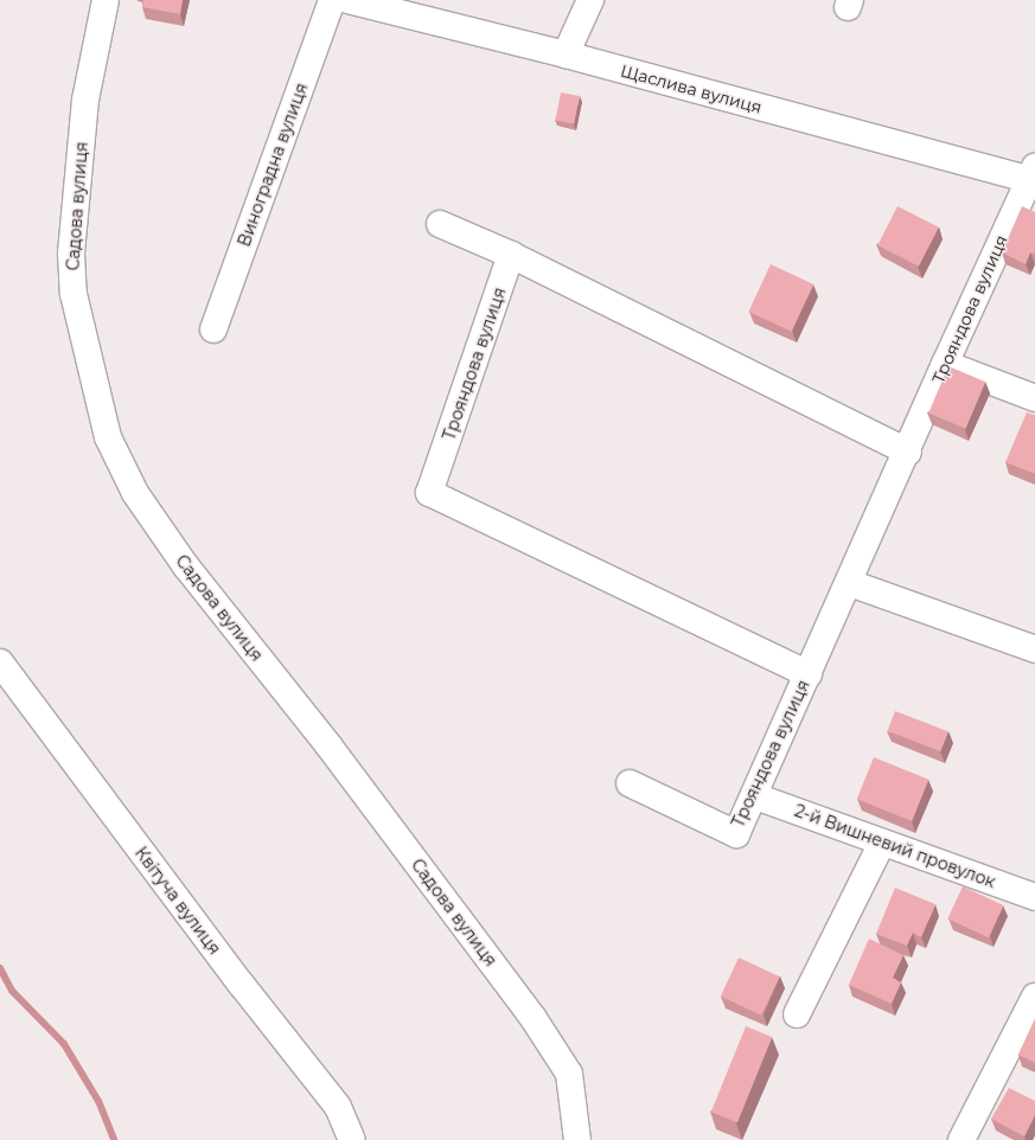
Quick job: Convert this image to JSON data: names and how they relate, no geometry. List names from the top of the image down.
{
  "streets": {
    "street": [
      "Щаслива вулиця",
      "Виноградна вулиця",
      "Садова вулиця",
      "Трояндова вулиця",
      "2-й Вишневий провулок",
      "Квітуча вулиця"
    ]
  },
  "crossings": [
    ["Щаслива вулиця", "Трояндова вулиця"],
    ["Трояндова вулиця", "2-й Вишневий провулок"]
  ]
}
